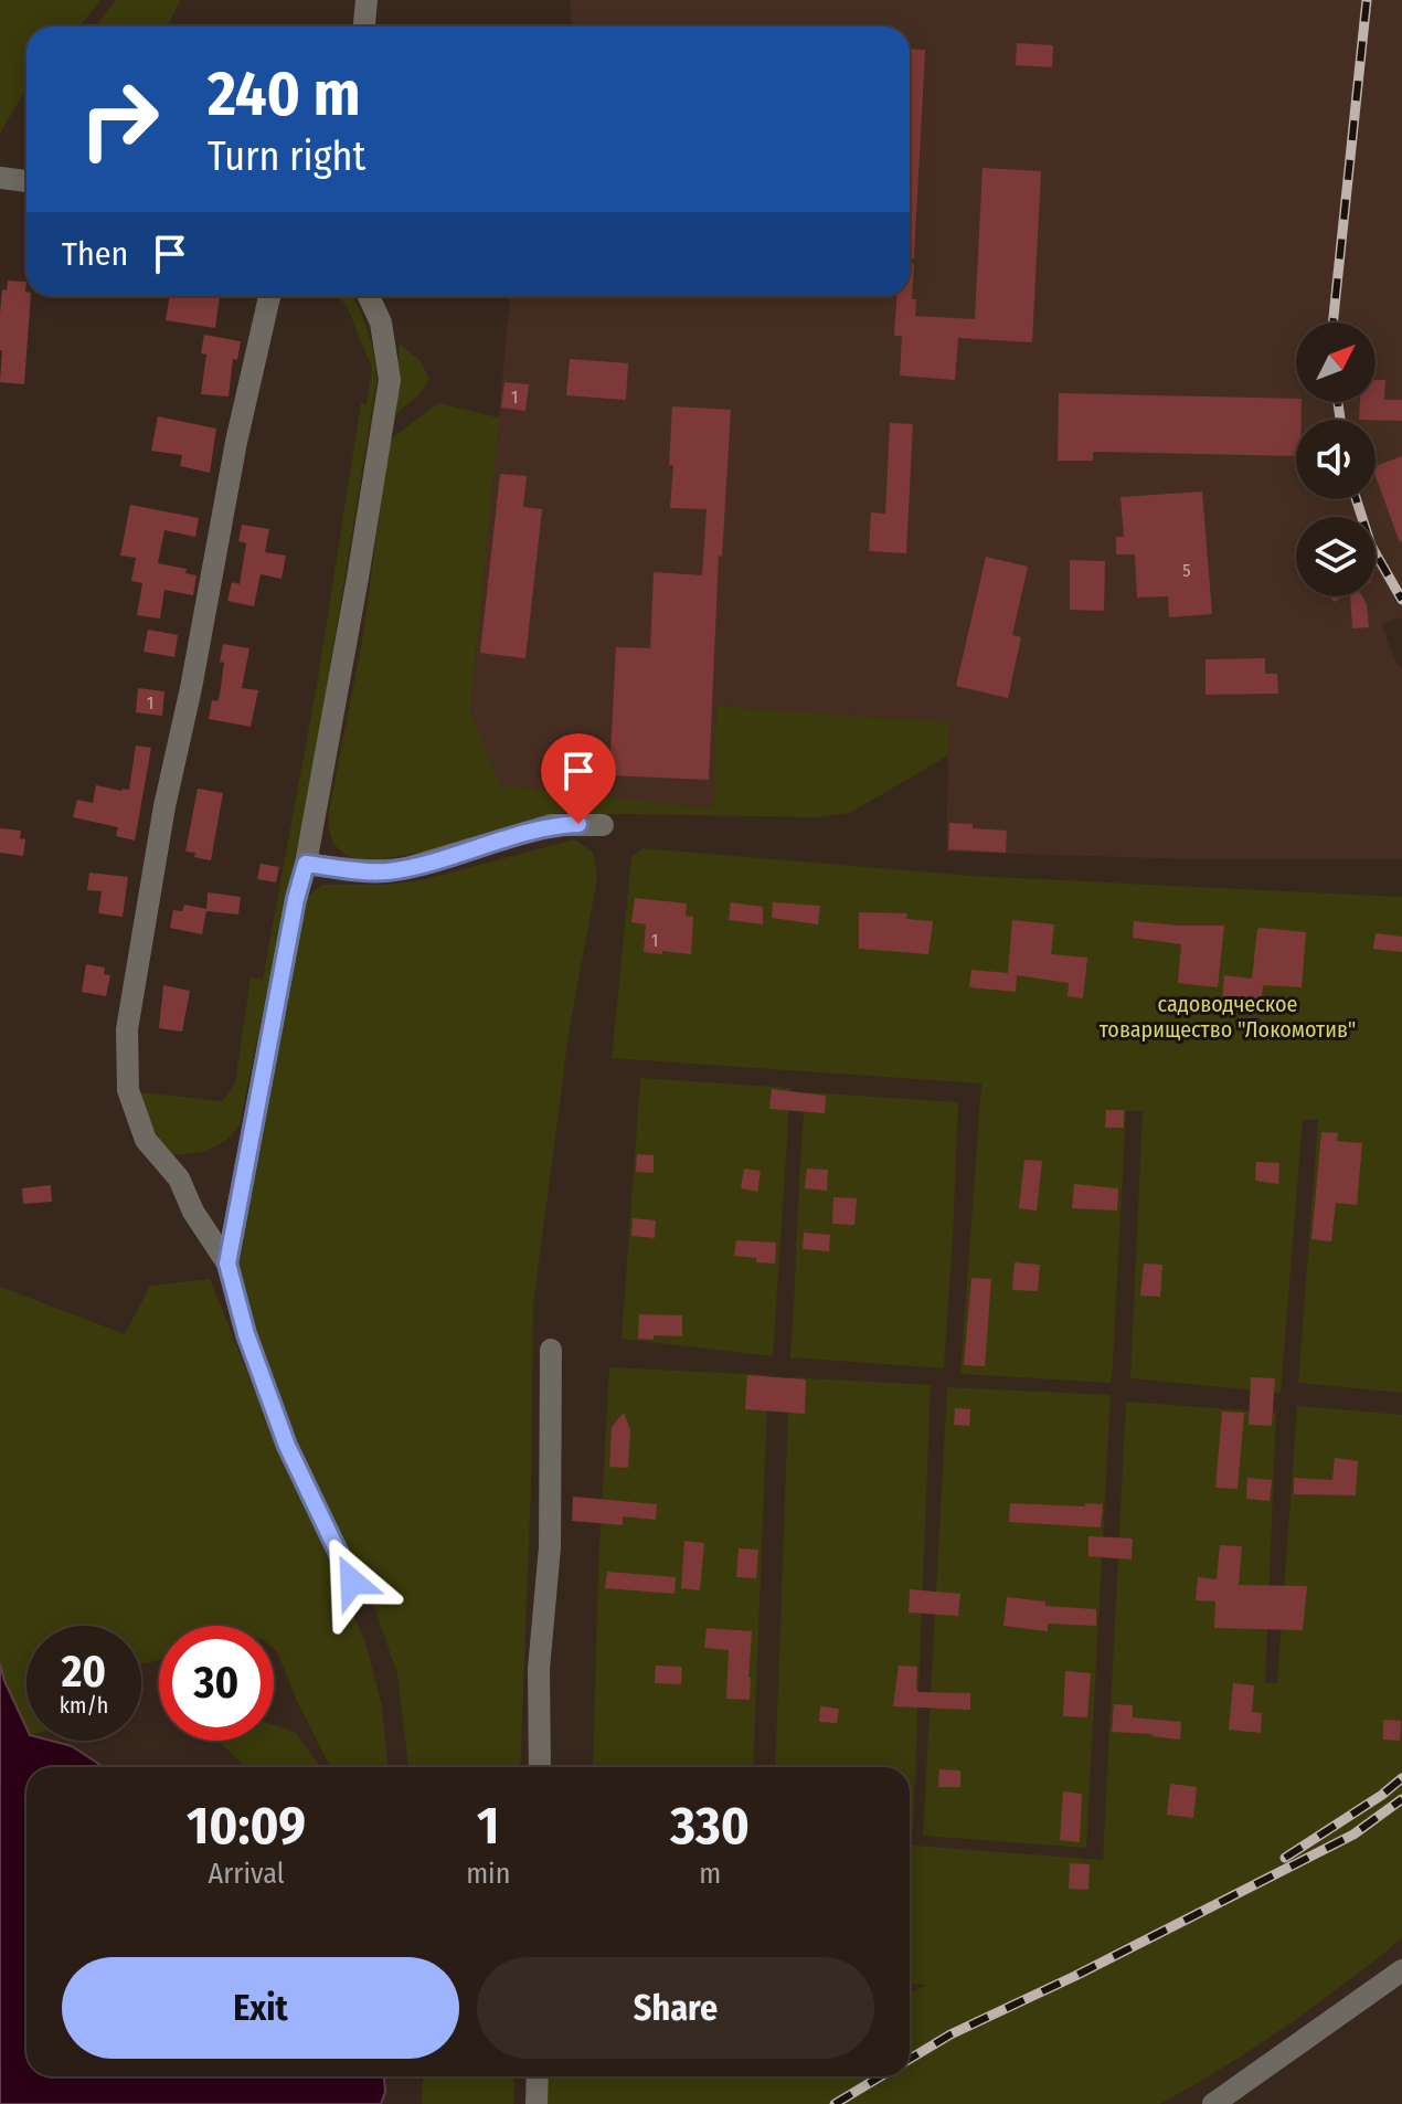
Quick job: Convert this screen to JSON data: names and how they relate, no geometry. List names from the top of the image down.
{
  "parks": ["садоводческое товарищество \"Локомотив\""],
  "house_numbers": [
    "1",
    "5",
    "1",
    "1"
  ],
  "north": "top right",
  "page": {
    "turn": ["240 m", "Turn right"],
    "then": "Then",
    "speed": "20 km/h",
    "limit": "30",
    "eta": [
      "10:09",
      "Arrival",
      "1",
      "min",
      "330",
      "m"
    ],
    "buttons": ["Exit", "Share"]
  }
}
